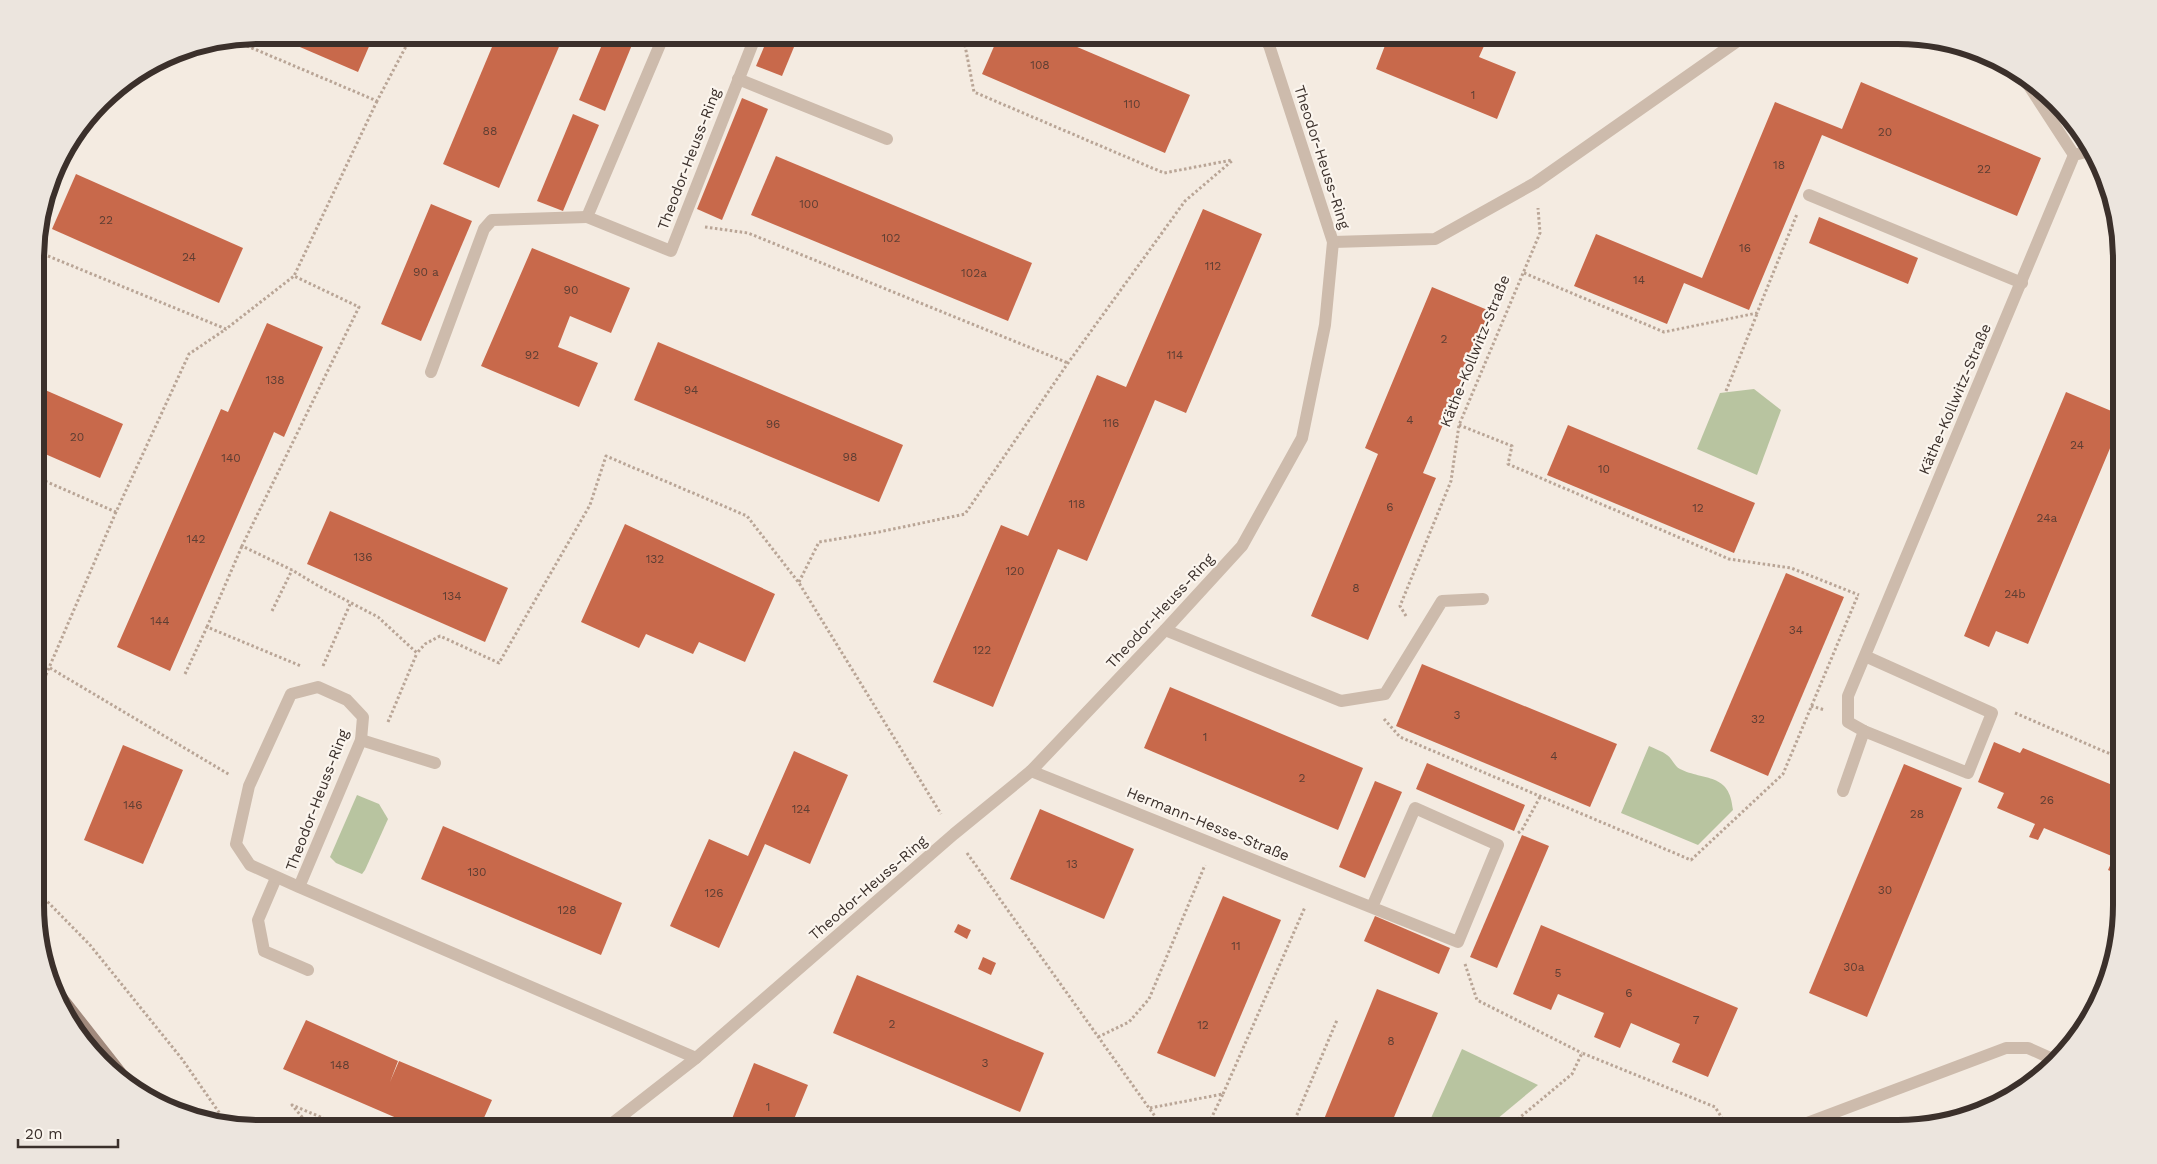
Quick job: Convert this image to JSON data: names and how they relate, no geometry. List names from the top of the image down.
{
  "streets": {
    "street": ["Theodor-Heuss-Ring", "Käthe-Kollwitz-Straße", "Hermann-Hesse-Straße"]
  },
  "crossings": [
    ["Theodor-Heuss-Ring", "Hermann-Hesse-Straße"]
  ],
  "house_numbers": [
    "108",
    "1",
    "110",
    "88",
    "20",
    "18",
    "22",
    "100",
    "22",
    "102",
    "16",
    "24",
    "112",
    "90 a",
    "102a",
    "14",
    "90",
    "2",
    "92",
    "114",
    "138",
    "94",
    "4",
    "116",
    "96",
    "20",
    "24",
    "98",
    "140",
    "10",
    "118",
    "6",
    "12",
    "24a",
    "142",
    "136",
    "132",
    "120",
    "8",
    "24b",
    "134",
    "144",
    "34",
    "122",
    "3",
    "32",
    "1",
    "4",
    "2",
    "26",
    "146",
    "124",
    "28",
    "13",
    "130",
    "30",
    "126",
    "128",
    "11",
    "30a",
    "5",
    "6",
    "7",
    "2",
    "12",
    "8",
    "3",
    "148",
    "1"
  ],
  "scale_bar": "20 m"
}
